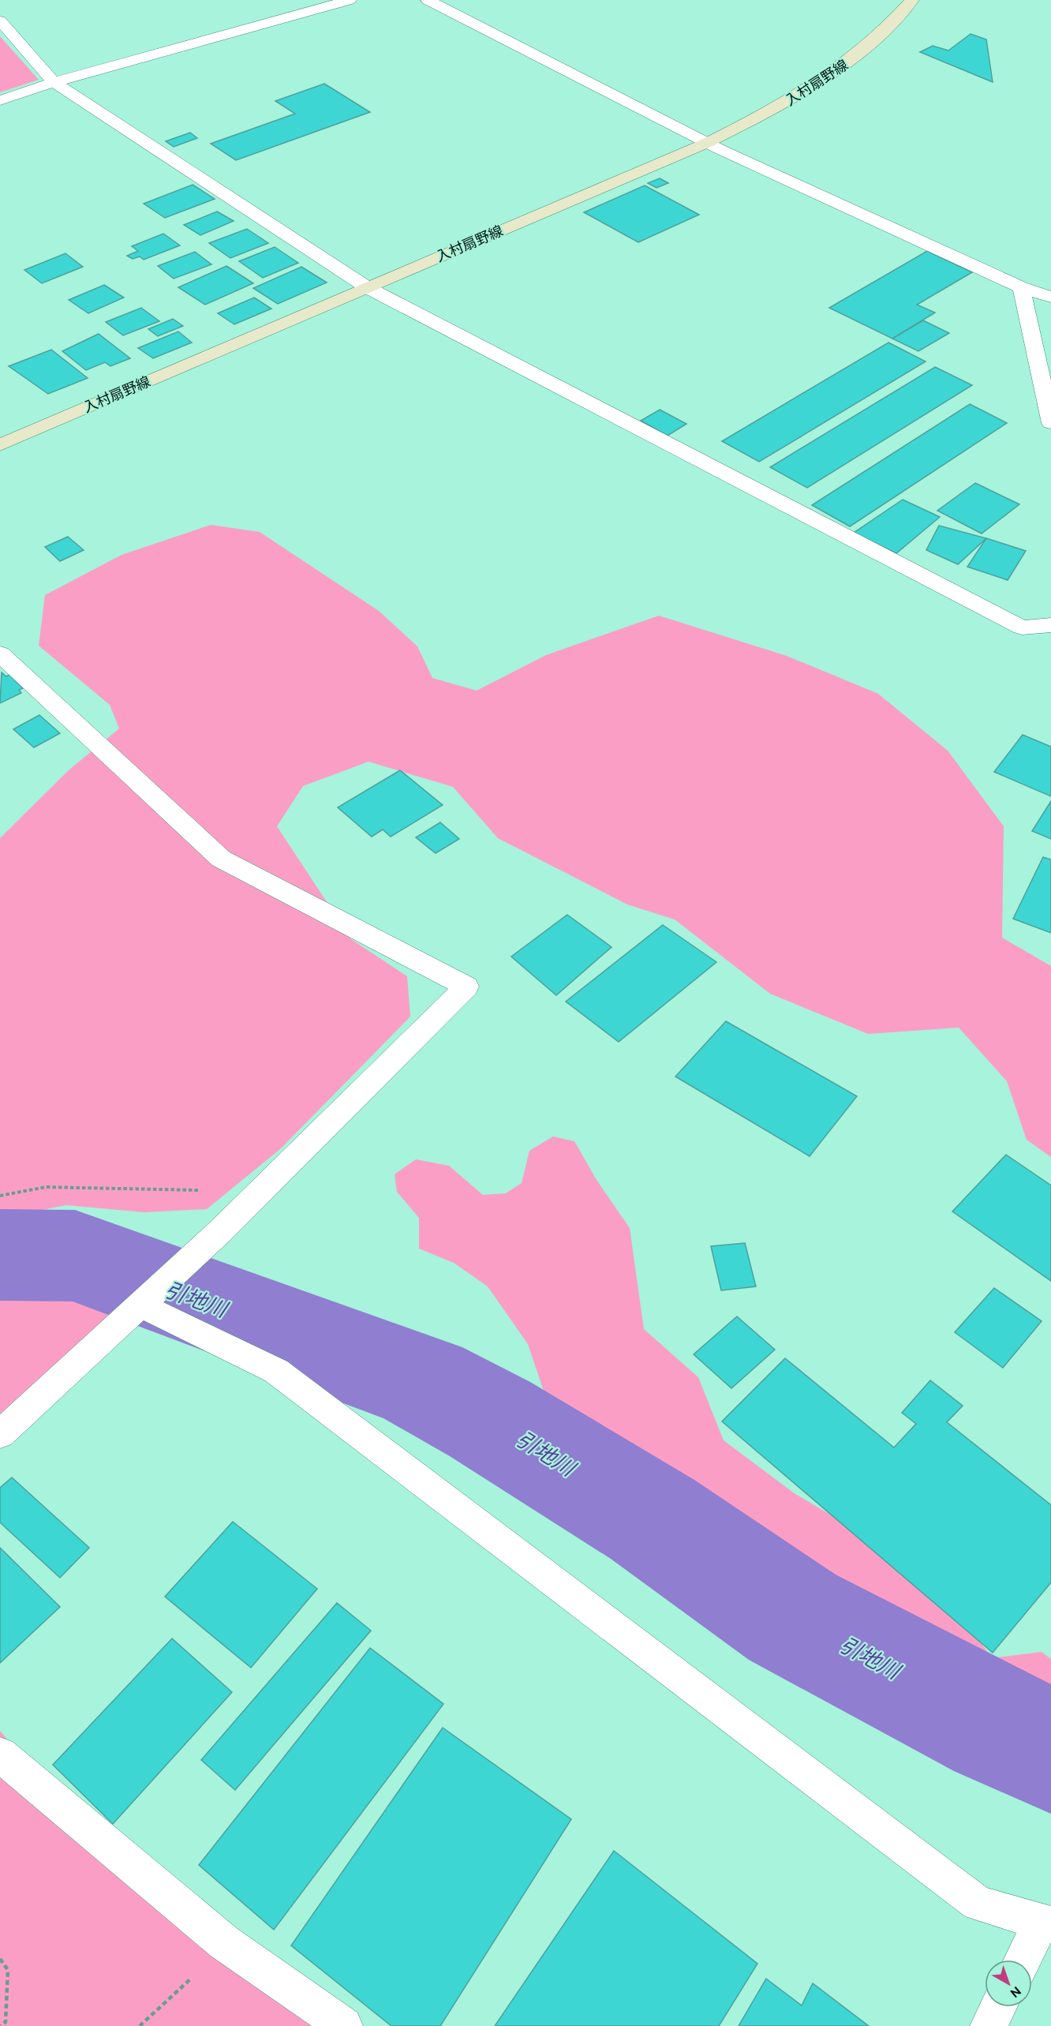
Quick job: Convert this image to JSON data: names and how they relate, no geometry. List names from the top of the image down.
{
  "streets": {
    "street": ["入村扇野線"]
  },
  "water": ["引地川"],
  "north": "bottom right"
}
